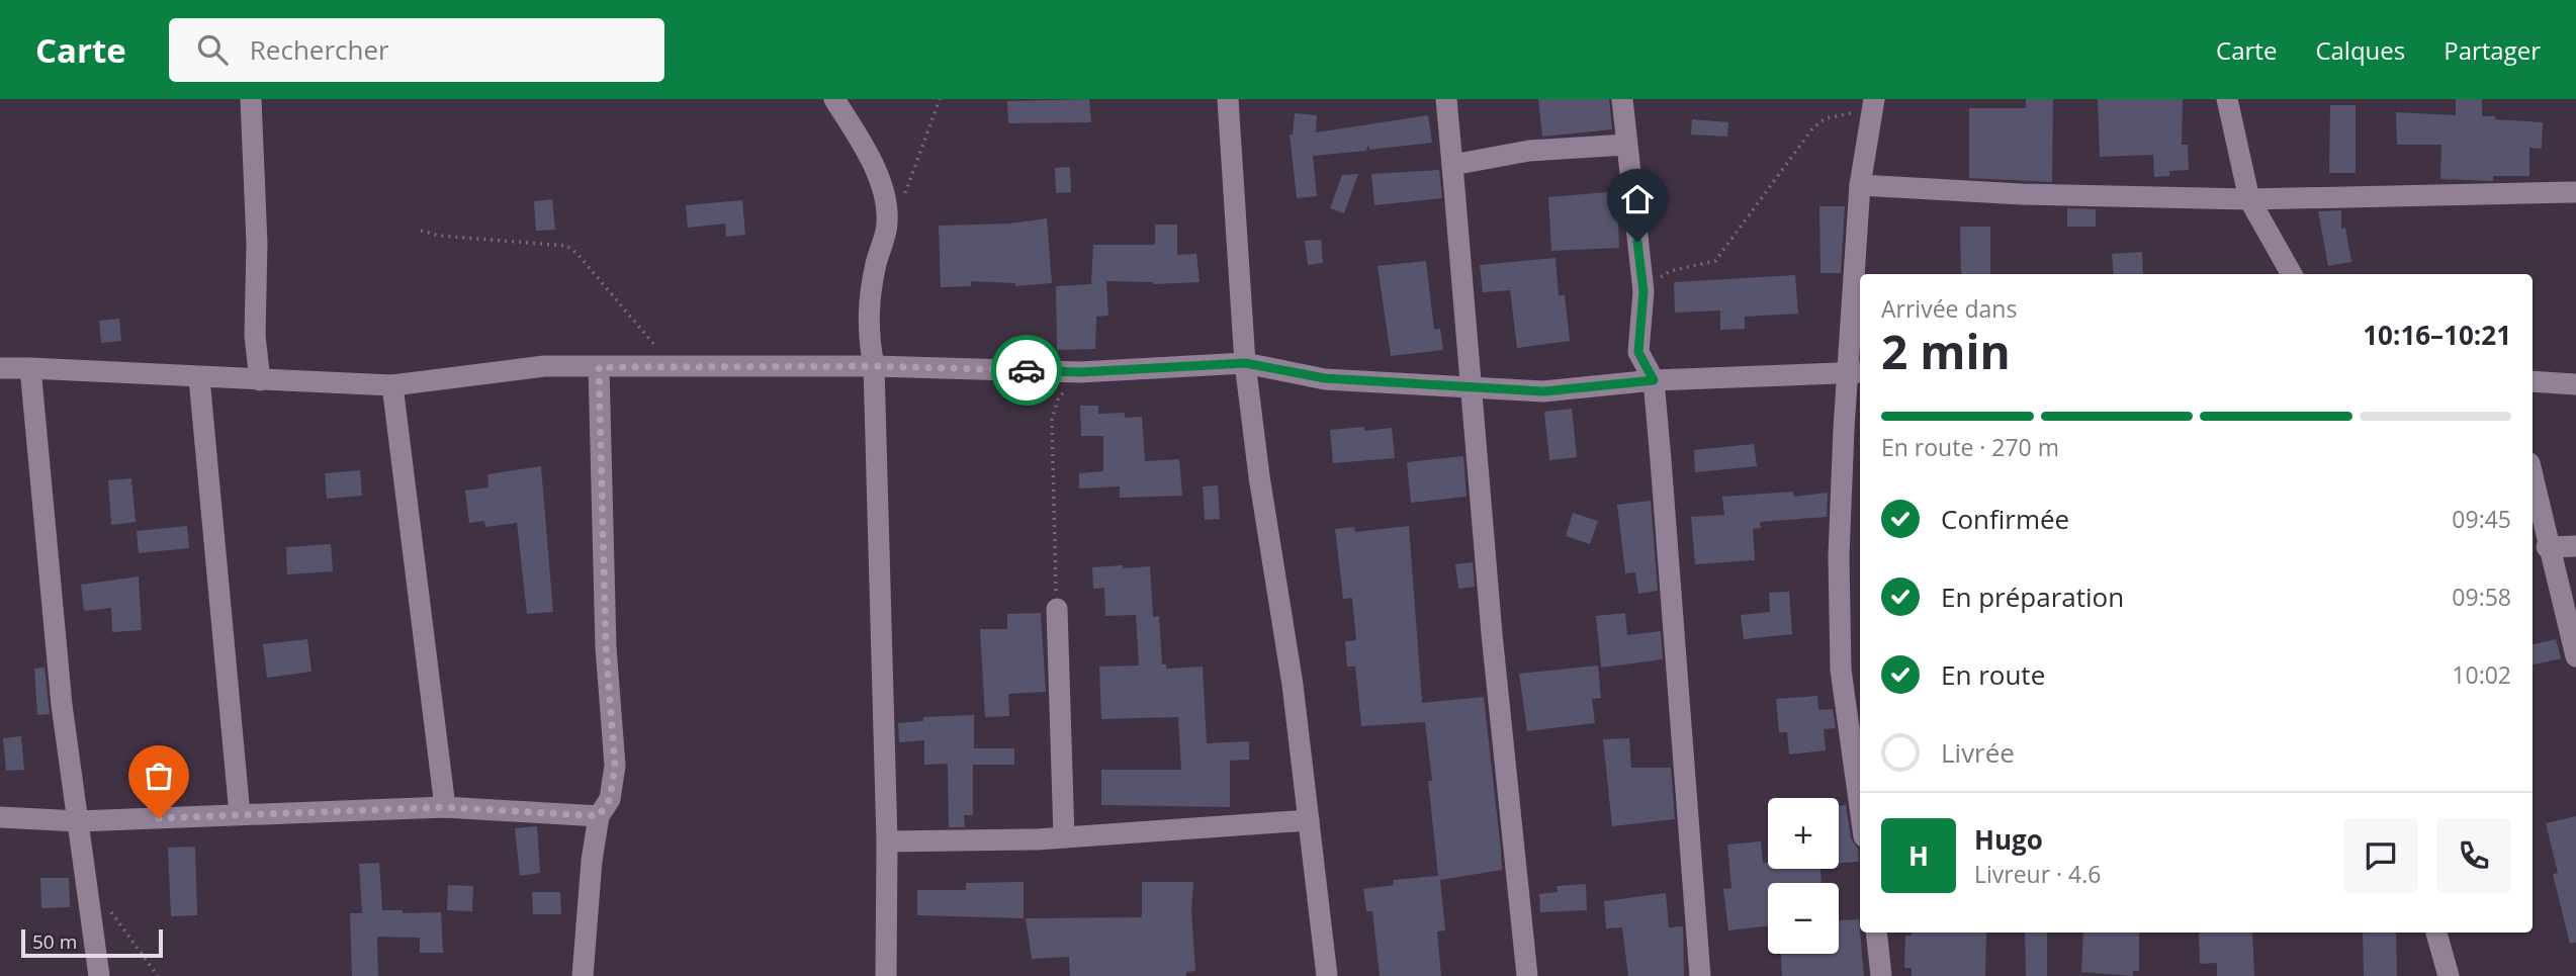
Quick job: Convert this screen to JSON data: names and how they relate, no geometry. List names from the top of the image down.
{
  "scale_bar": "50 m",
  "page": {
    "header": "Carte",
    "search": "Rechercher",
    "nav": ["Carte", "Calques", "Partager"],
    "heading": ["2 min", "Arrivée dans", "10:16–10:21"],
    "panel": ["Hugo", "Livreur · 4.6"],
    "bar": "En route · 270 m",
    "list": [
      ["Confirmée", "09:45"],
      ["En préparation", "09:58"],
      ["En route", "10:02"],
      "Livrée"
    ],
    "map_buttons": ["+", "−"],
    "round": "H",
    "scale": "50 m"
  }
}
